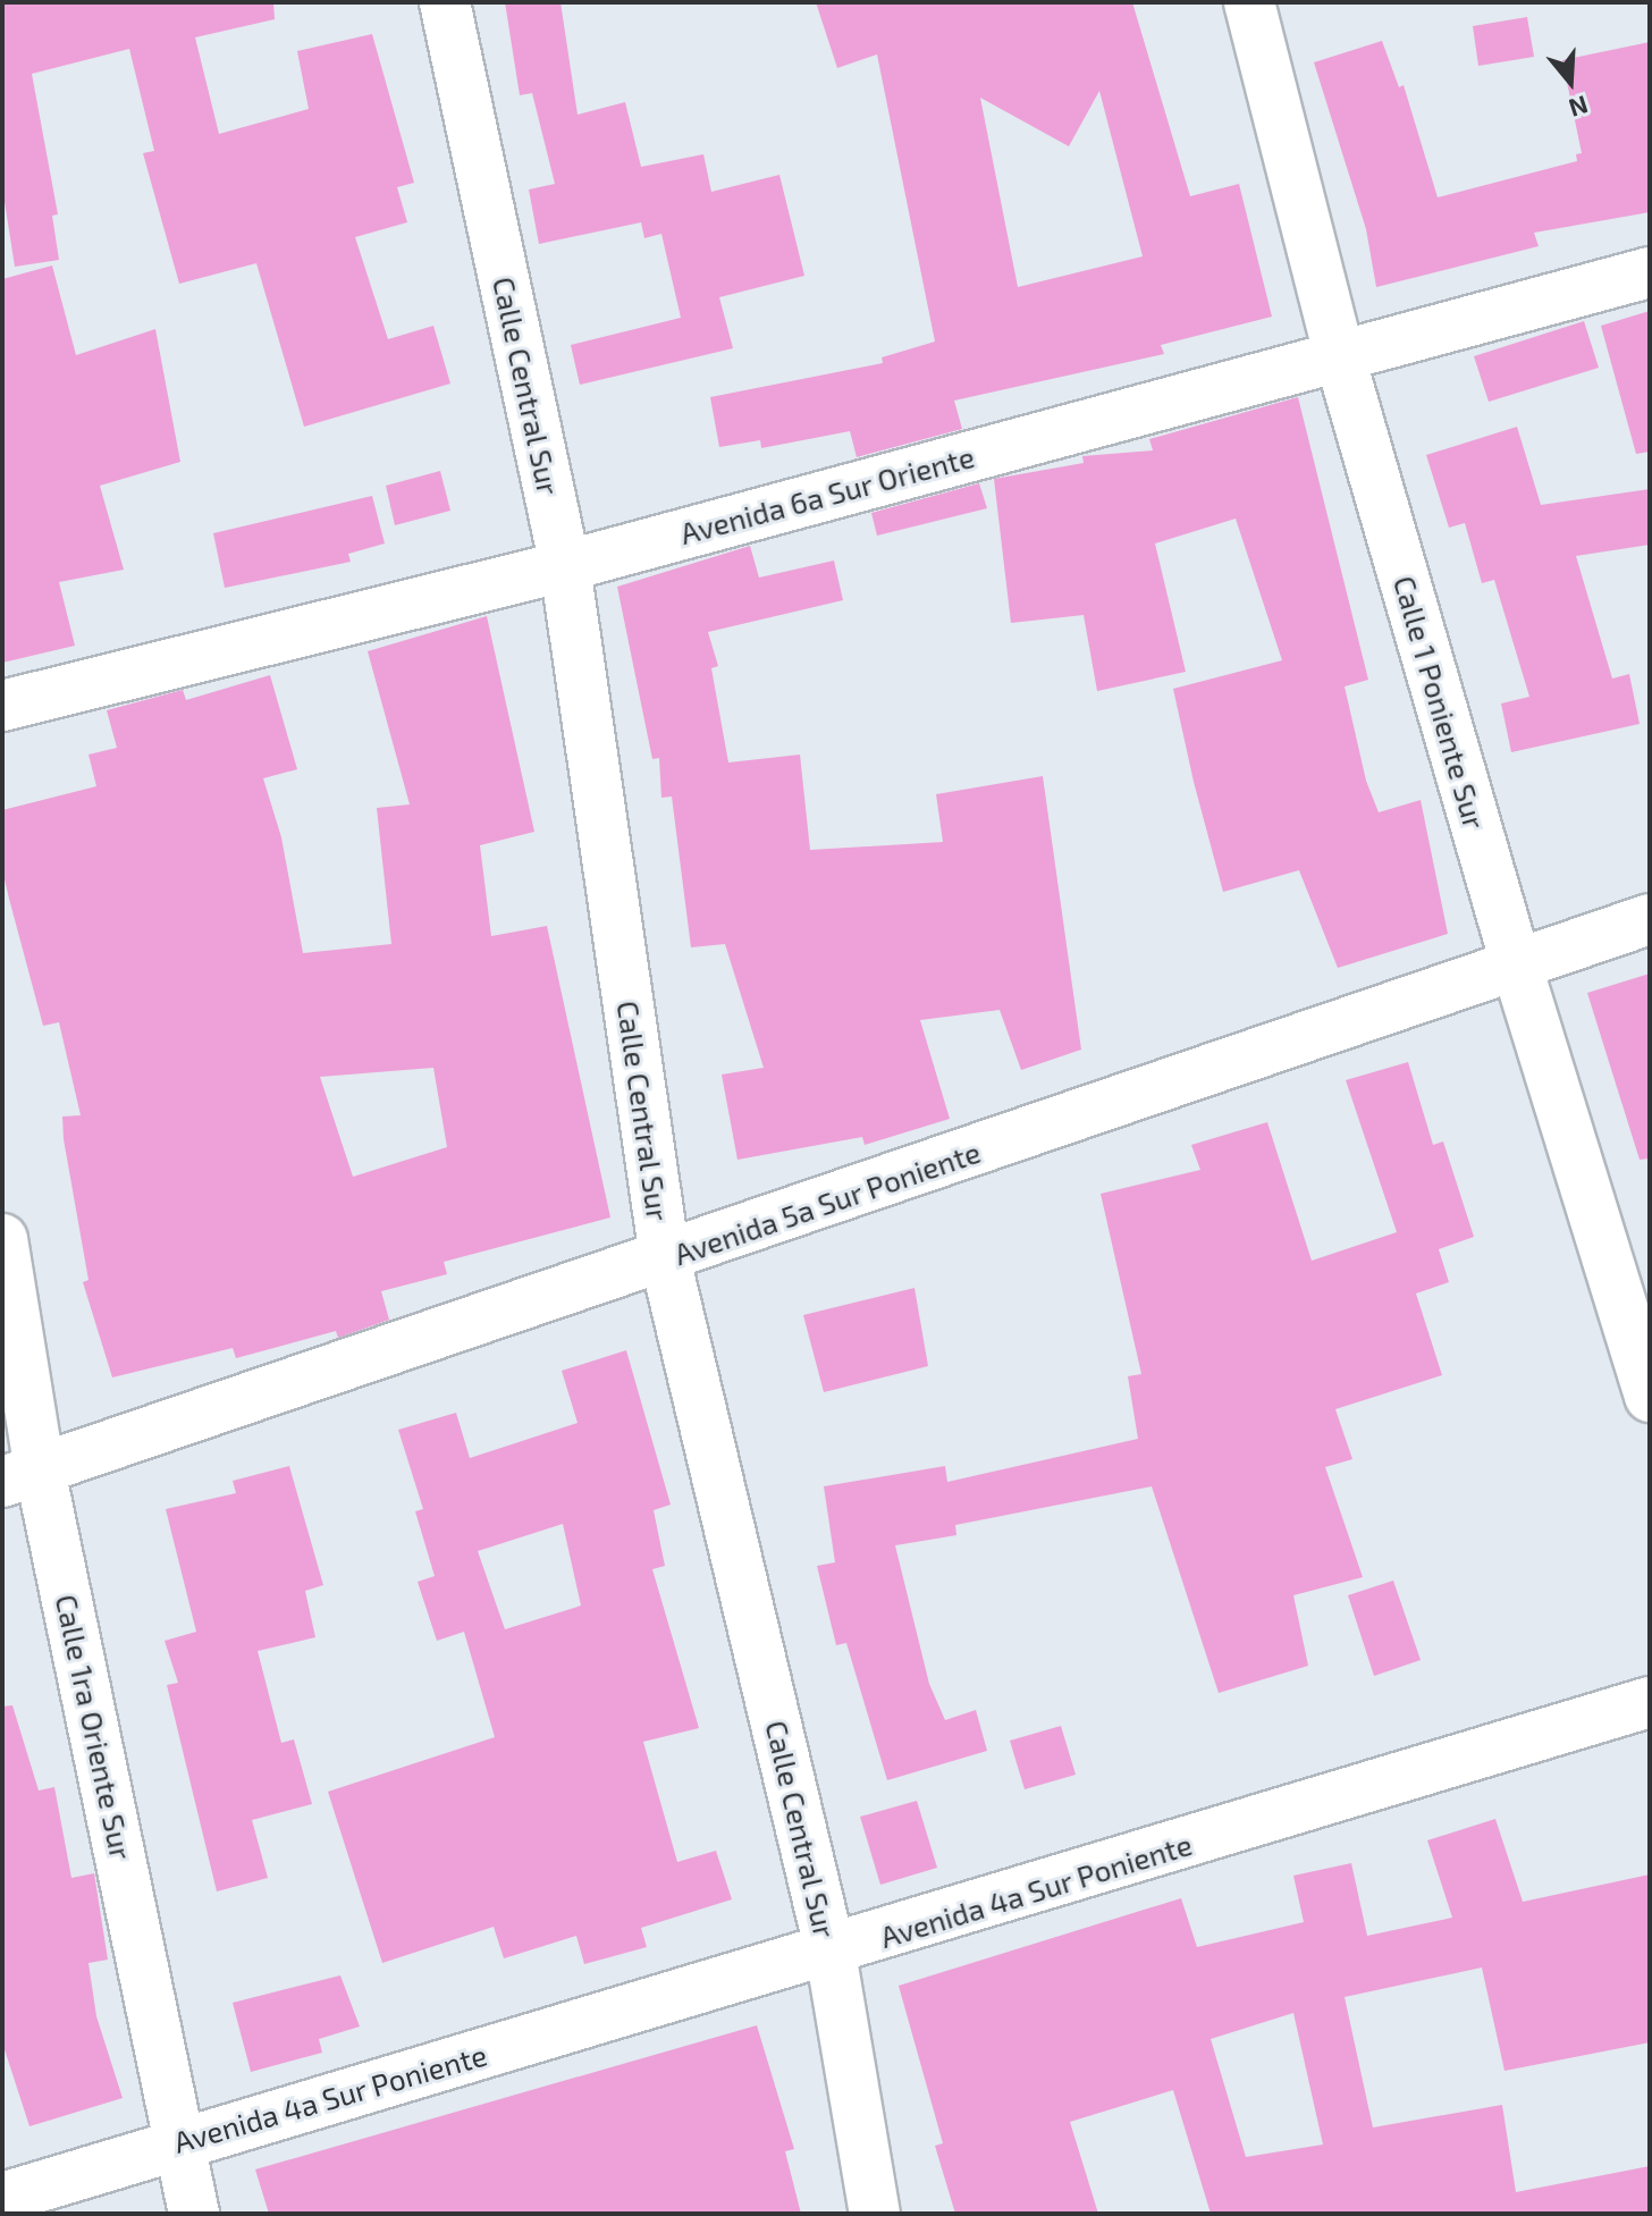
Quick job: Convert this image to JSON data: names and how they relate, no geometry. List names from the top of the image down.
{
  "streets": {
    "street": [
      "Calle Central Sur",
      "Avenida 6a Sur Oriente",
      "Calle 1 Poniente Sur",
      "Avenida 5a Sur Poniente",
      "Calle 1ra Oriente Sur",
      "Avenida 4a Sur Poniente"
    ]
  },
  "crossings": [
    ["Calle Central Sur", "Avenida 6a Sur Oriente"],
    ["Calle Central Sur", "Avenida 5a Sur Poniente"],
    ["Calle Central Sur", "Avenida 4a Sur Poniente"],
    ["Avenida 6a Sur Oriente", "Calle 1 Poniente Sur"],
    ["Calle 1 Poniente Sur", "Avenida 5a Sur Poniente"],
    ["Avenida 5a Sur Poniente", "Calle 1ra Oriente Sur"],
    ["Calle 1ra Oriente Sur", "Avenida 4a Sur Poniente"]
  ],
  "north": "bottom"
}
